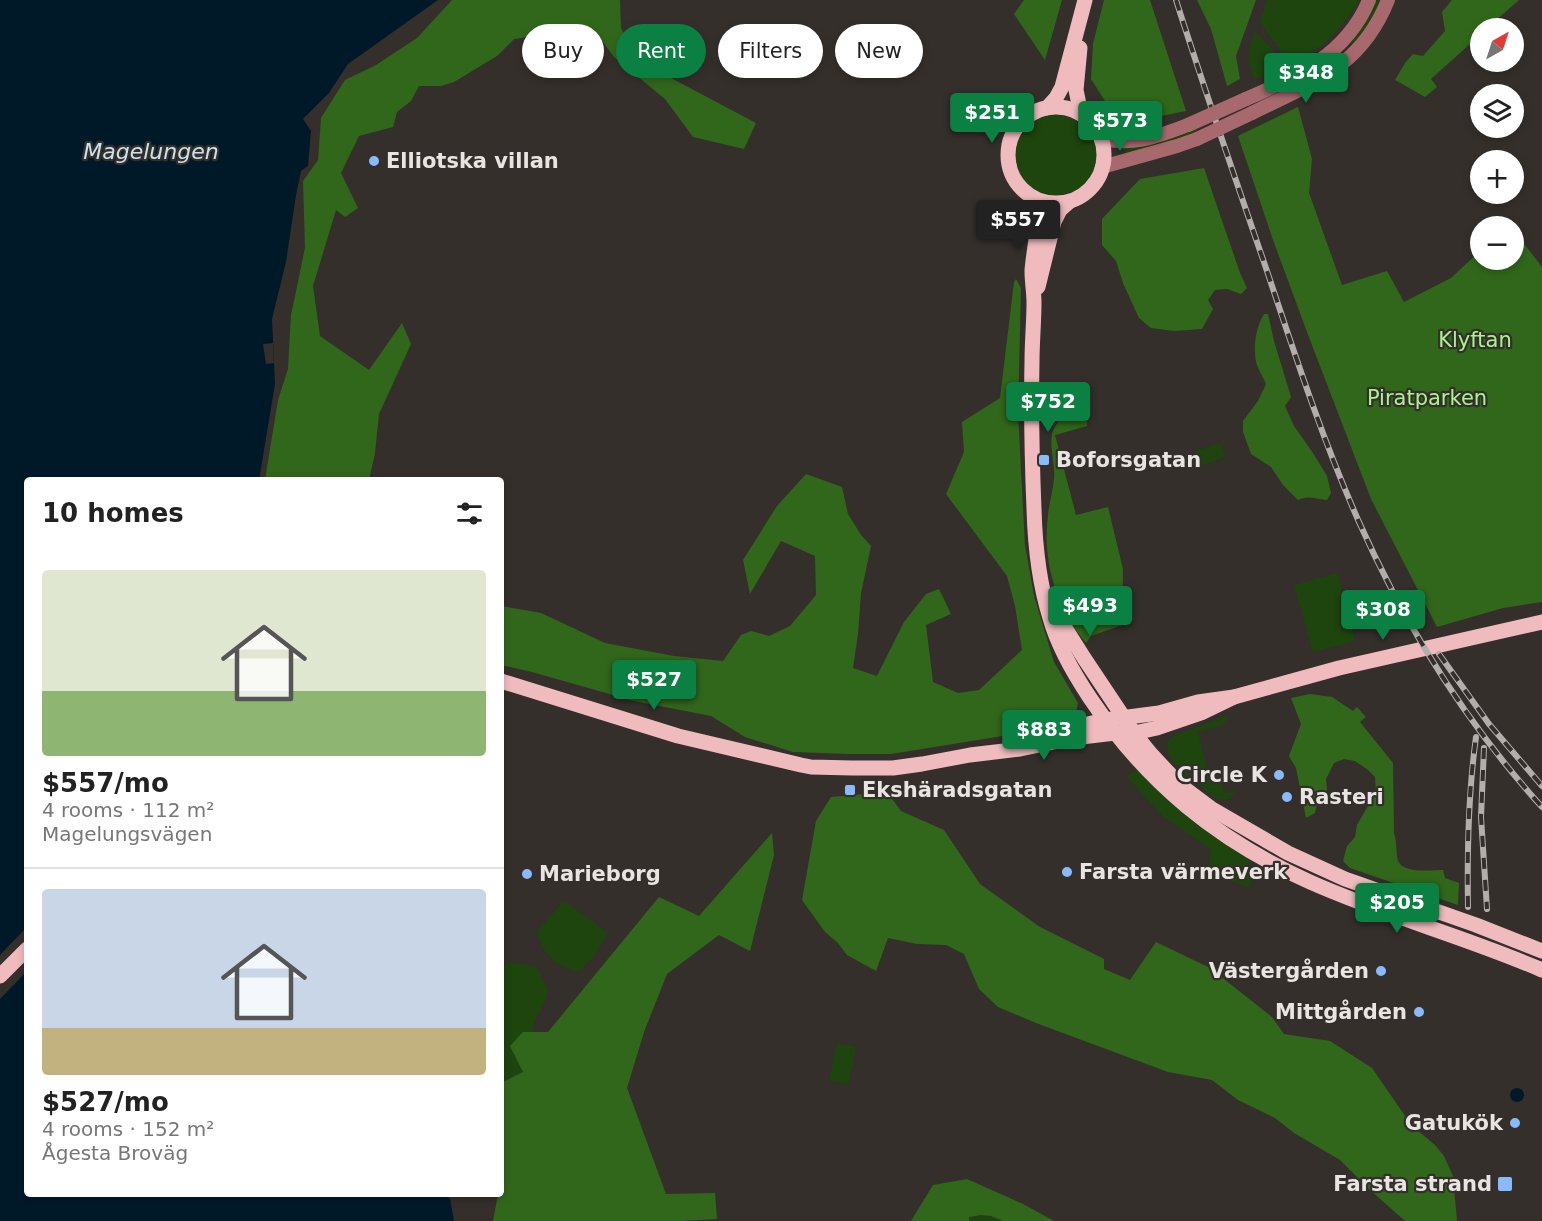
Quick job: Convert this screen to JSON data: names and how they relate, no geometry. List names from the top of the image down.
{
  "water": ["Magelungen"],
  "parks": ["Klyftan", "Piratparken"],
  "places": {
    "other": [
      "Elliotska villan",
      "Circle K",
      "Rasteri",
      "Farsta värmeverk",
      "Marieborg",
      "Västergården",
      "Mittgården",
      "Gatukök"
    ],
    "transit": ["Boforsgatan", "Ekshäradsgatan", "Farsta strand"]
  },
  "north": "top right",
  "page": {
    "map_buttons": ["+", "−"],
    "chip": [
      "Buy",
      "Rent",
      "Filters",
      "New"
    ],
    "price": [
      "$348",
      "$251",
      "$573",
      "$557",
      "$752",
      "$493",
      "$308",
      "$527",
      "$883",
      "$205"
    ],
    "heading": "10 homes",
    "list": [
      {
        "name": "$557/mo",
        "note": "4 rooms · 112 m² · Magelungsvägen"
      },
      {
        "name": "$527/mo",
        "note": "4 rooms · 152 m² · Ågesta Broväg"
      }
    ]
  }
}
